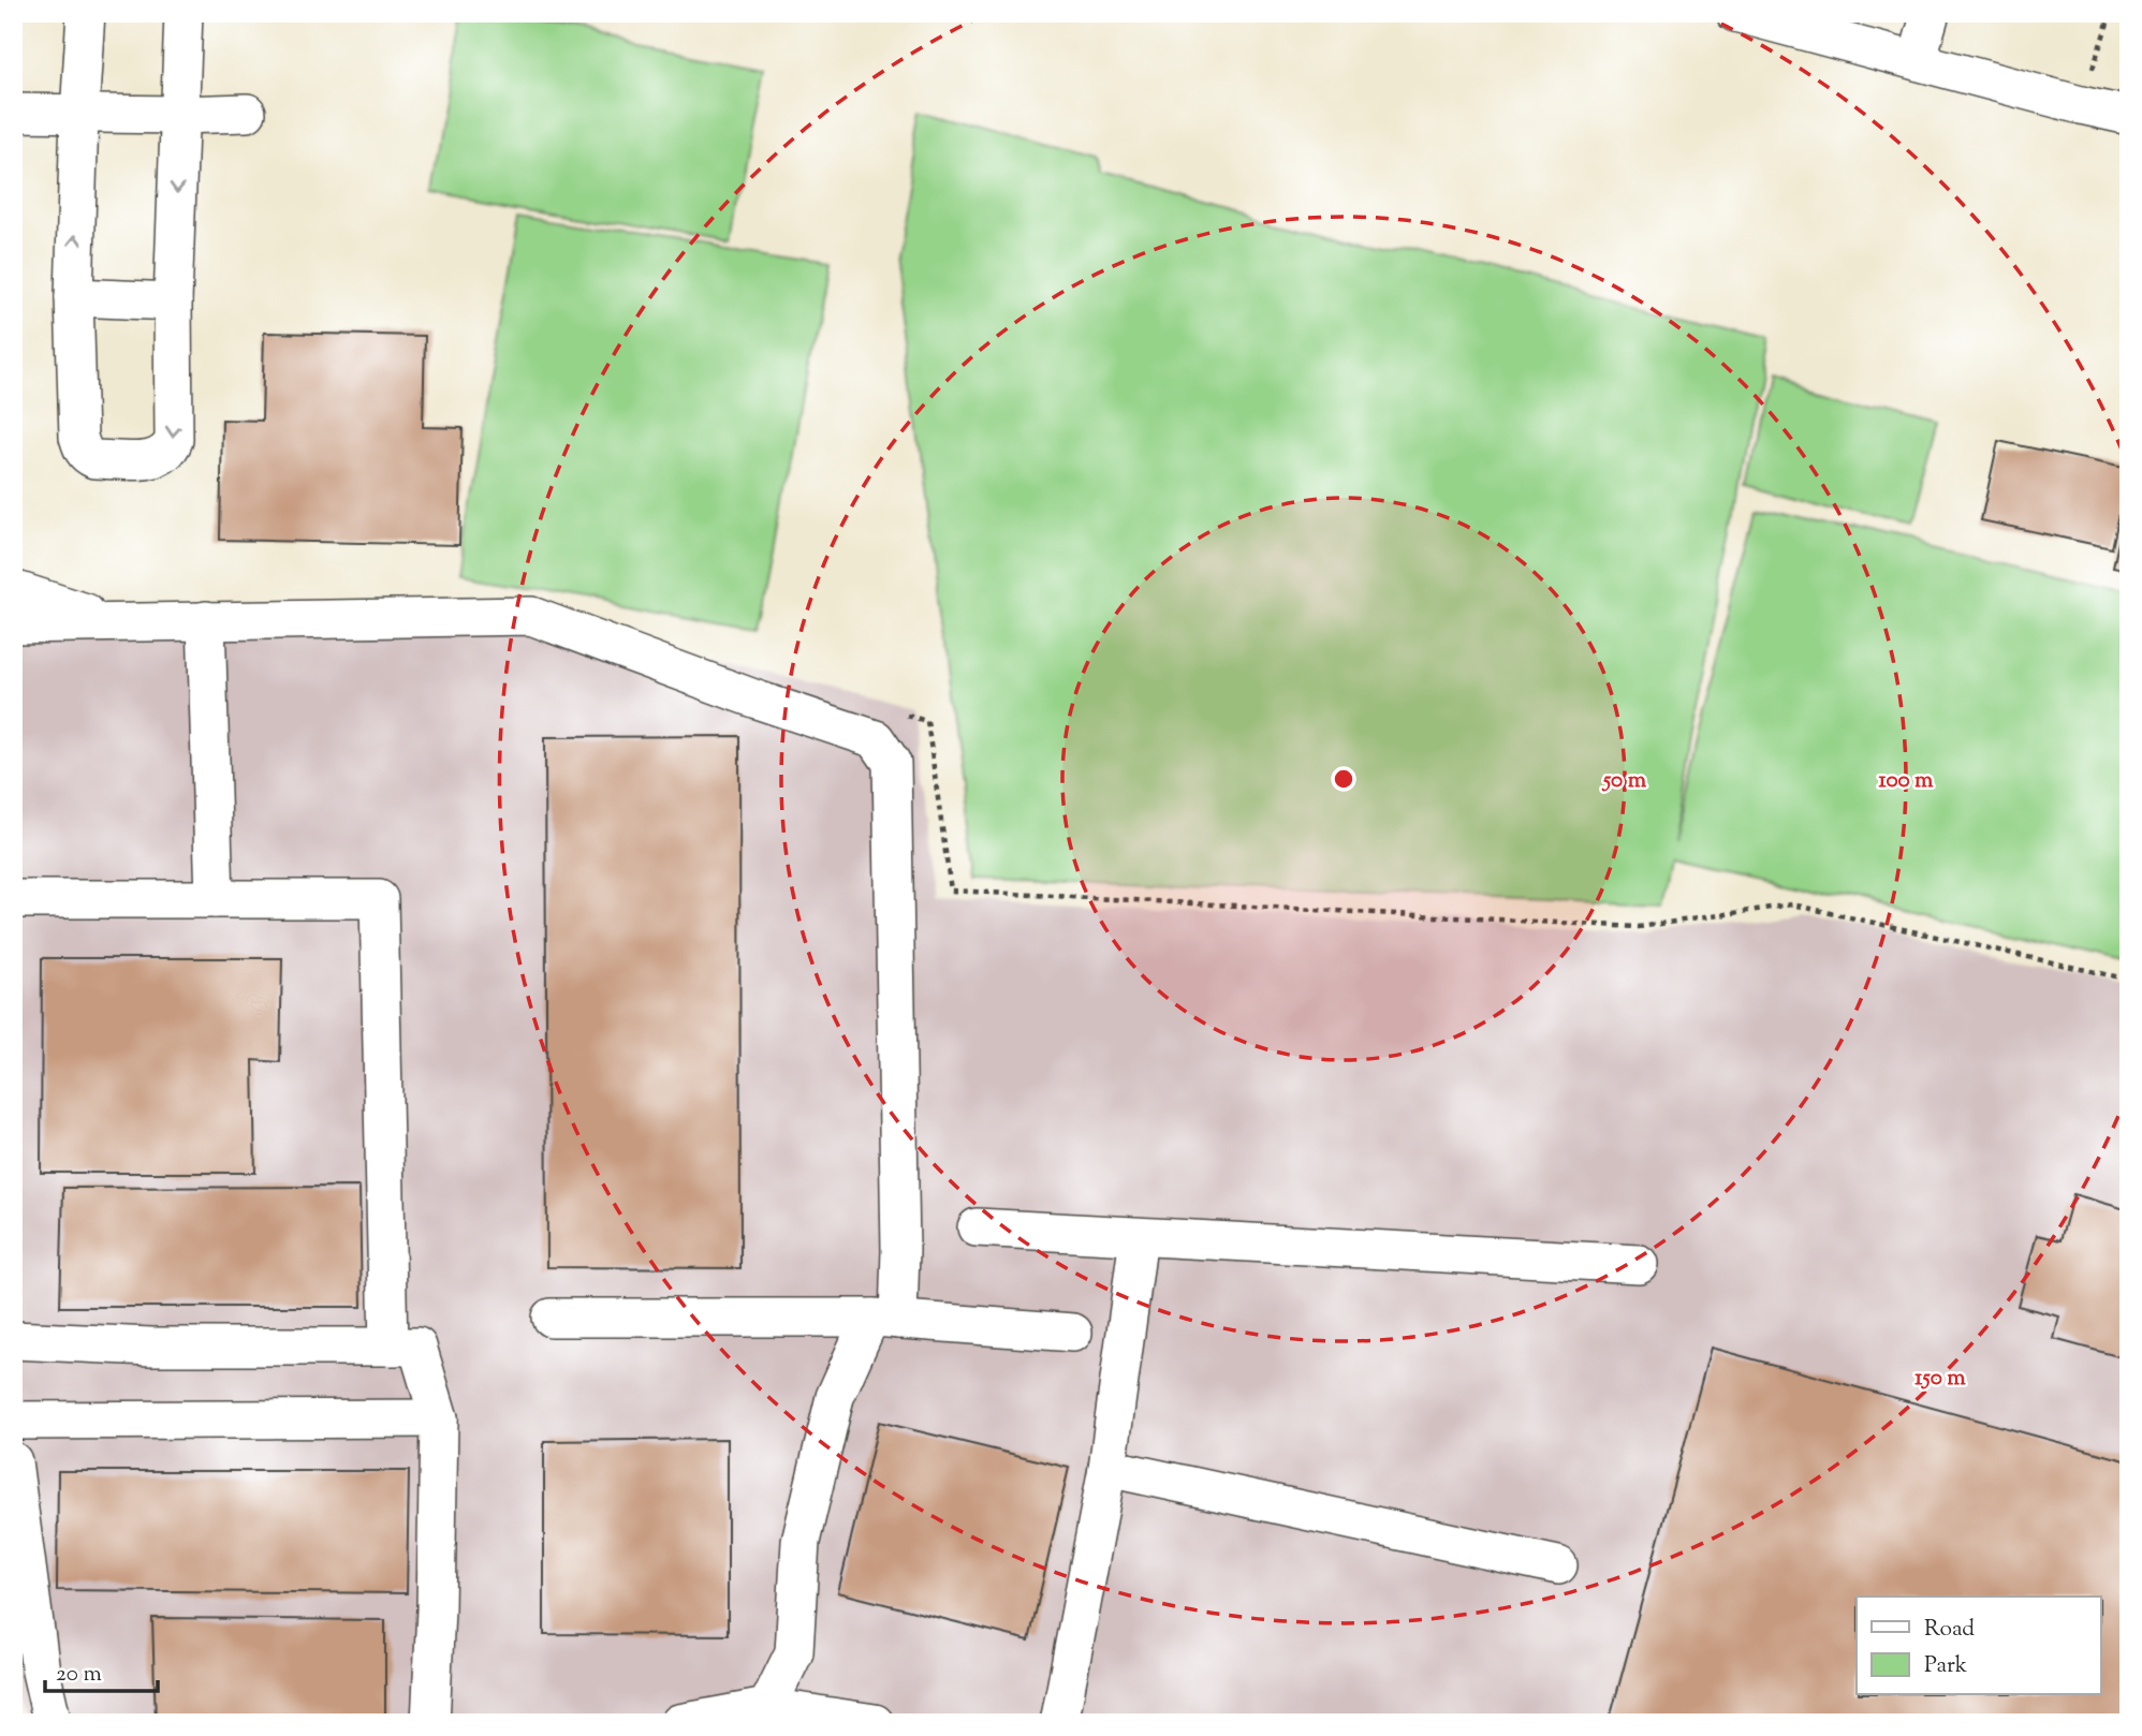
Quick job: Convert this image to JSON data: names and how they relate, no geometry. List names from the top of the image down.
{
  "legend": ["Road", "Park"],
  "scale_bar": "20 m",
  "rings": ["50 m", "100 m", "150 m"]
}
